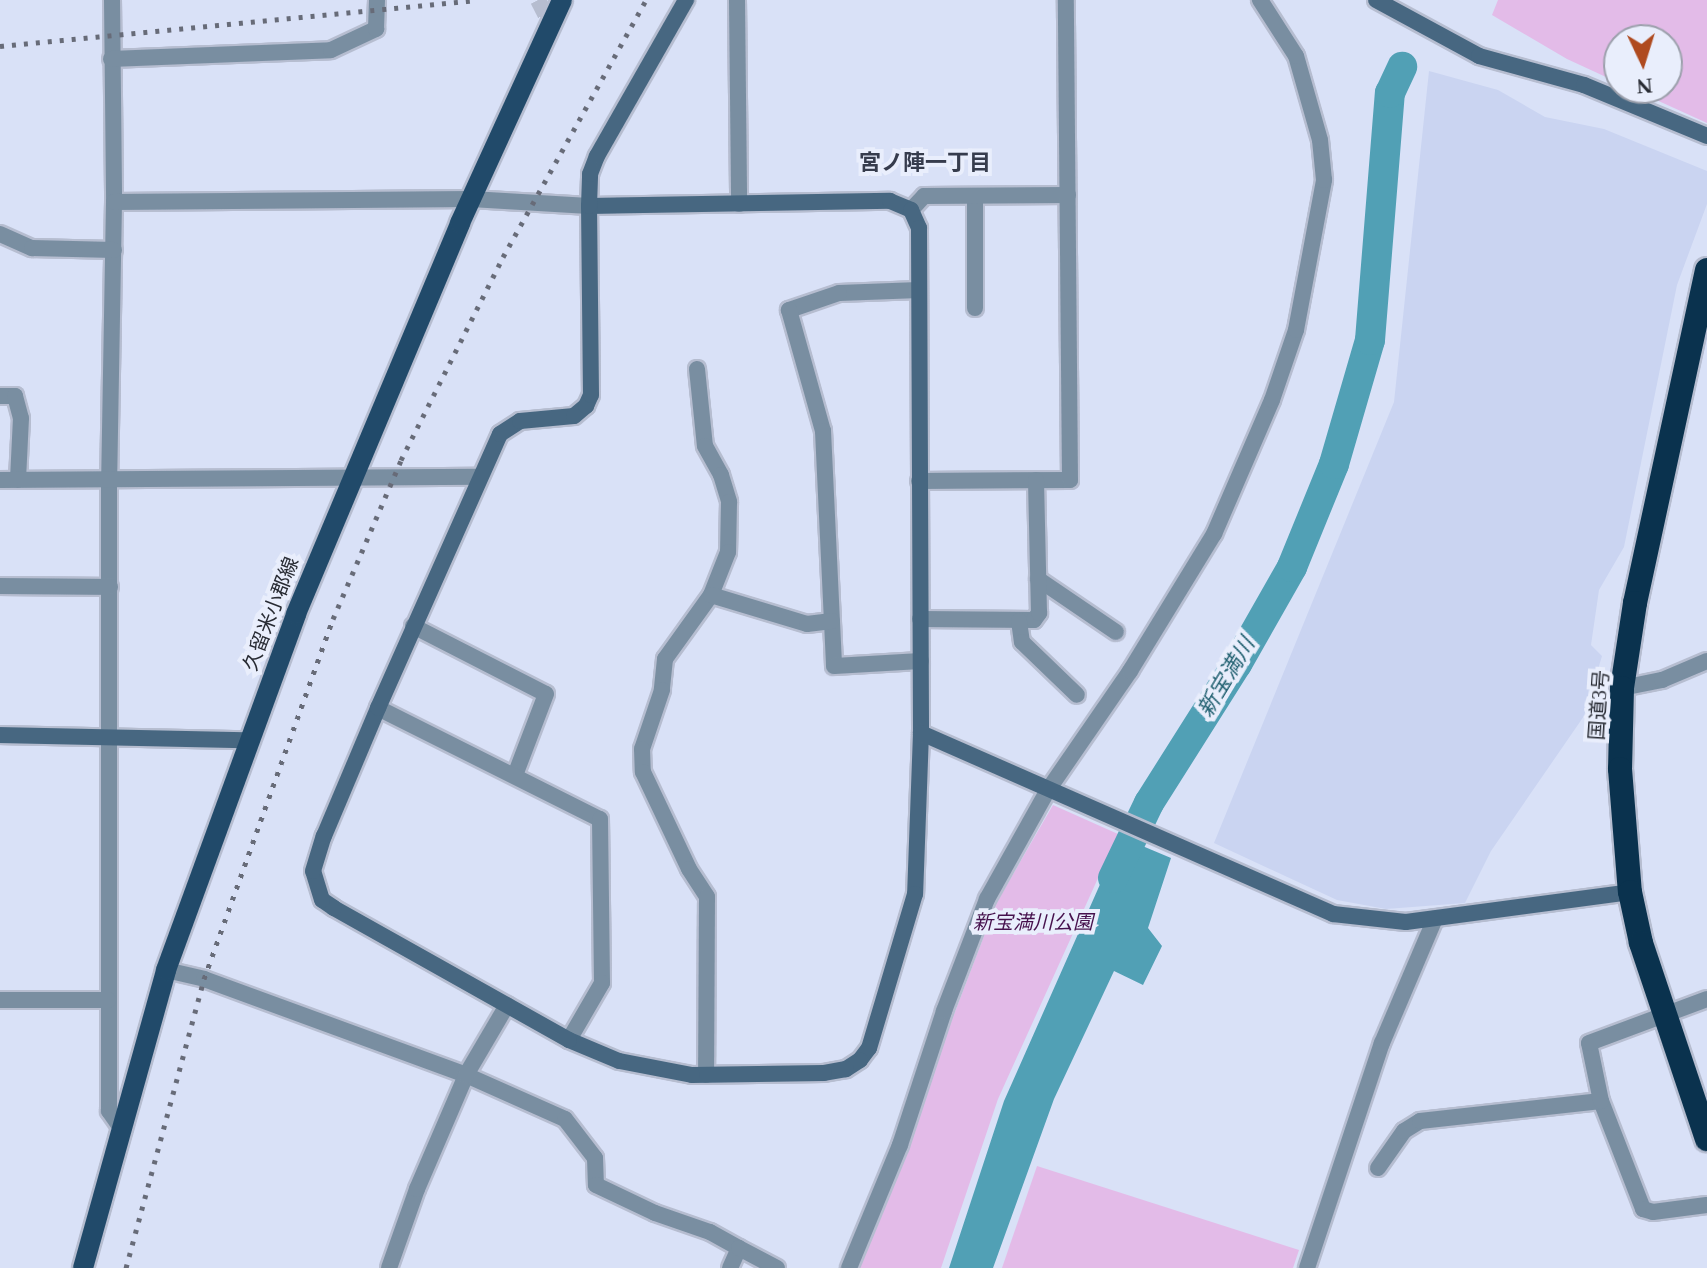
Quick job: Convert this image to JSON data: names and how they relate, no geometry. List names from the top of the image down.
{
  "streets": {
    "highway": ["国道3号"],
    "main road": ["久留米小郡線"]
  },
  "districts": ["宮ノ陣一丁目"],
  "water": ["新宝満川"],
  "parks": ["新宝満川公園"],
  "north": "bottom"
}
